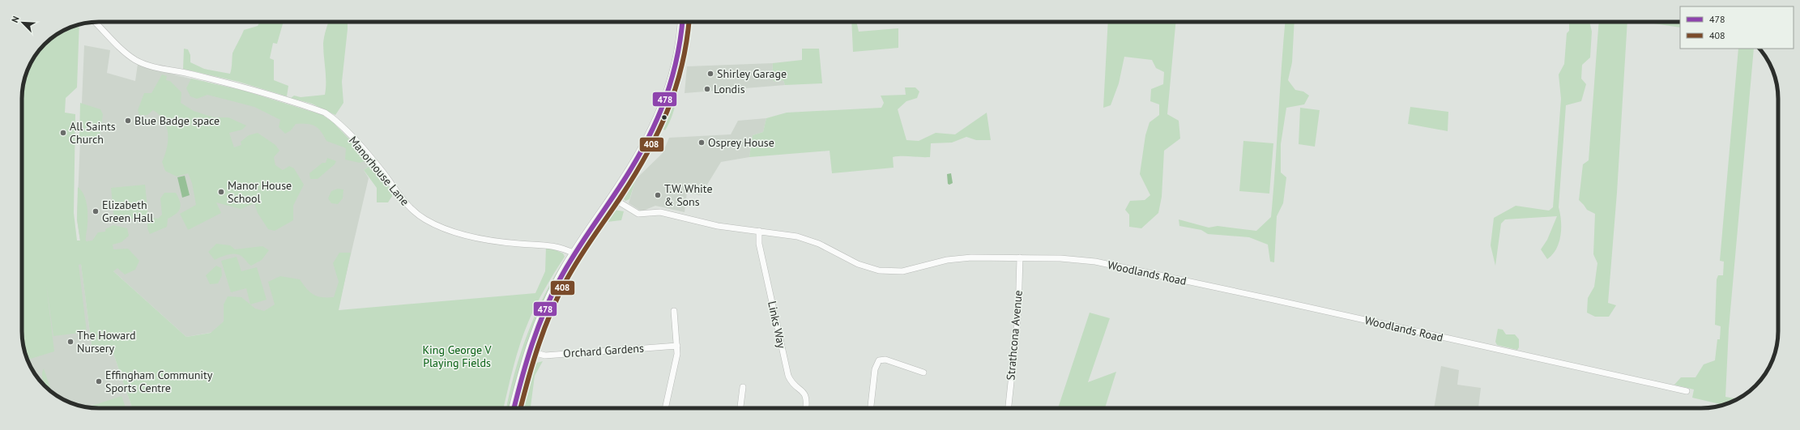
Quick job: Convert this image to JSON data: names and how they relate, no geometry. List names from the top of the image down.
{
  "streets": {
    "street": [
      "Manorhouse Lane",
      "Woodlands Road",
      "Links Way",
      "Strathcona Avenue",
      "Orchard Gardens"
    ]
  },
  "crossings": [
    ["Woodlands Road", "Links Way"],
    ["Woodlands Road", "Strathcona Avenue"]
  ],
  "parks": ["King George V Playing Fields"],
  "places": [
    "Shirley Garage",
    "Londis",
    "Blue Badge space",
    "All Saints Church",
    "Osprey House",
    "Manor House School",
    "T.W. White & Sons",
    "Elizabeth Green Hall",
    "The Howard Nursery",
    "Effingham Community Sports Centre"
  ],
  "lines": ["transit line 478", "transit line 408"],
  "legend": ["478", "408"],
  "north": "top left"
}
